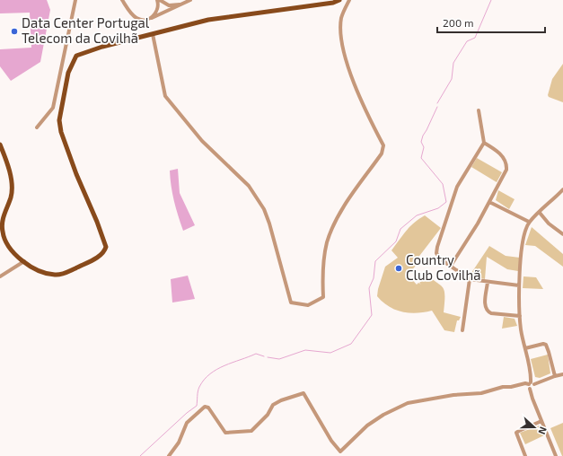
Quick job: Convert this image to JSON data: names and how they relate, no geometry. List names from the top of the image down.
{
  "places": ["Data Center Portugal Telecom da Covilhã", "Country Club Covilhã"],
  "scale_bar": "200 m",
  "north": "right"
}
